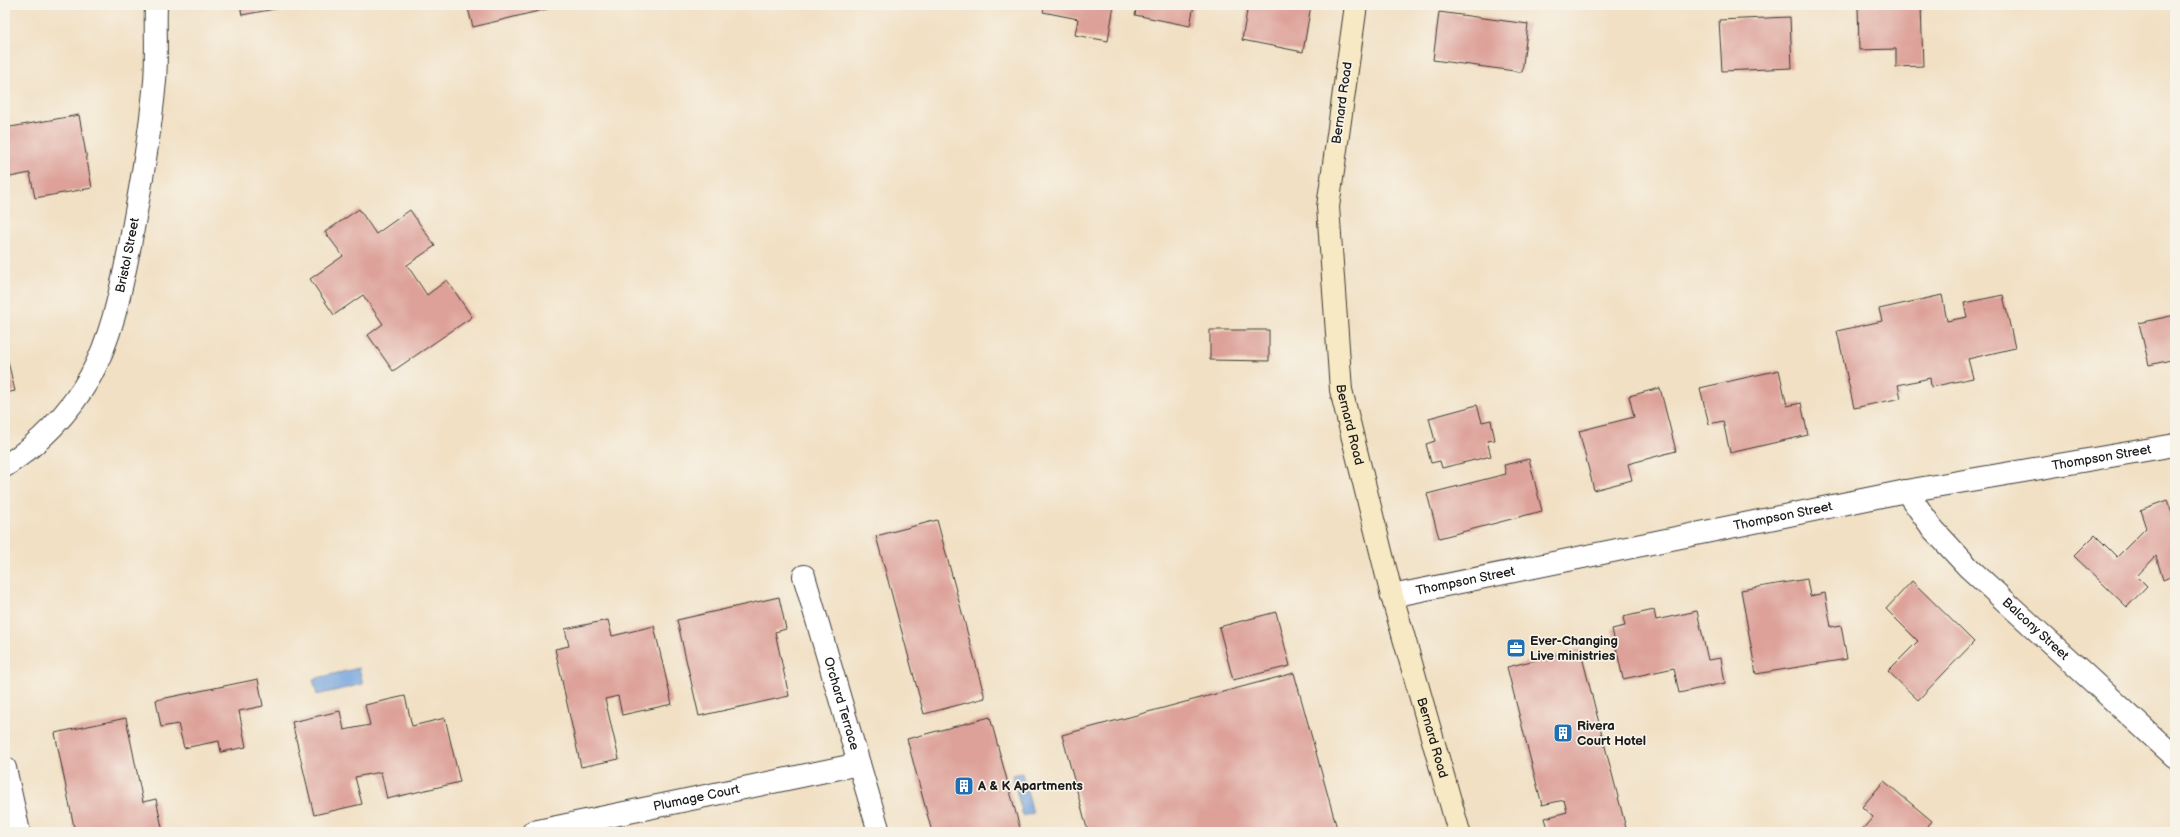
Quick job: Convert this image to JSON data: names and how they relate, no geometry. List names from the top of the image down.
{
  "streets": {
    "main road": ["Bernard Road"],
    "street": [
      "Bristol Street",
      "Thompson Street",
      "Balcony Street",
      "Orchard Terrace",
      "Plumage Court"
    ]
  },
  "crossings": [
    ["Bernard Road", "Thompson Street"],
    ["Thompson Street", "Balcony Street"],
    ["Orchard Terrace", "Plumage Court"]
  ],
  "places": {
    "office": ["Ever-Changing Live ministries"],
    "building": ["Rivera Court Hotel", "A & K Apartments"]
  }
}
